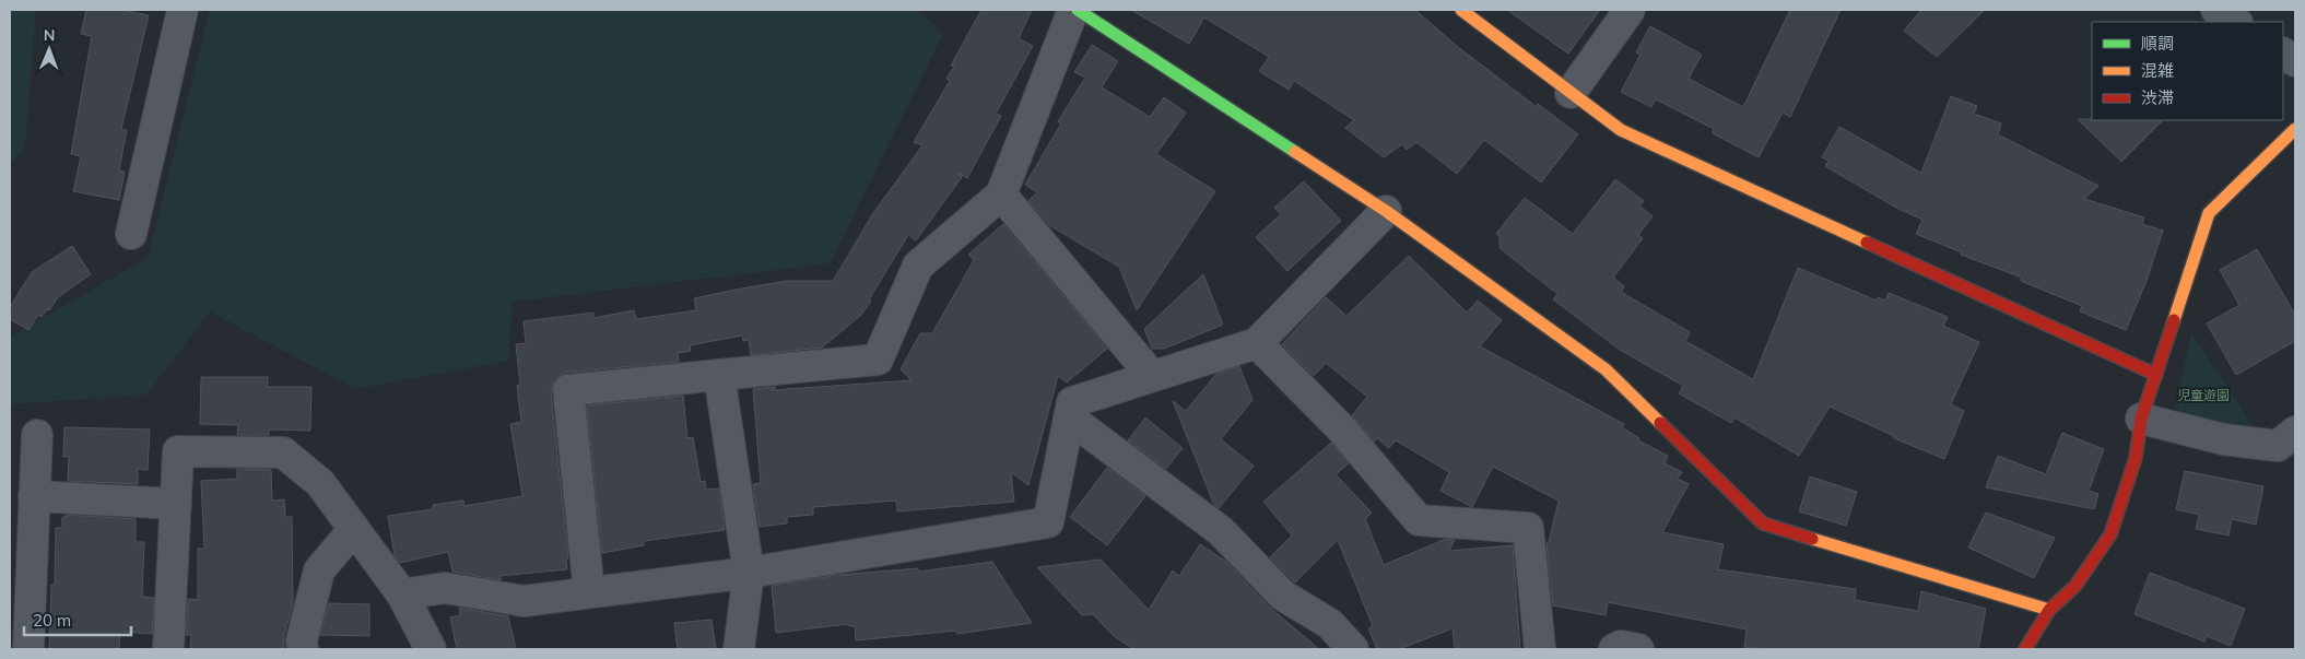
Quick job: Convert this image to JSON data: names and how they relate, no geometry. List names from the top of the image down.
{
  "parks": ["児童遊園"],
  "legend": ["順調", "混雑", "渋滞"],
  "scale_bar": "20 m",
  "north": "top"
}
